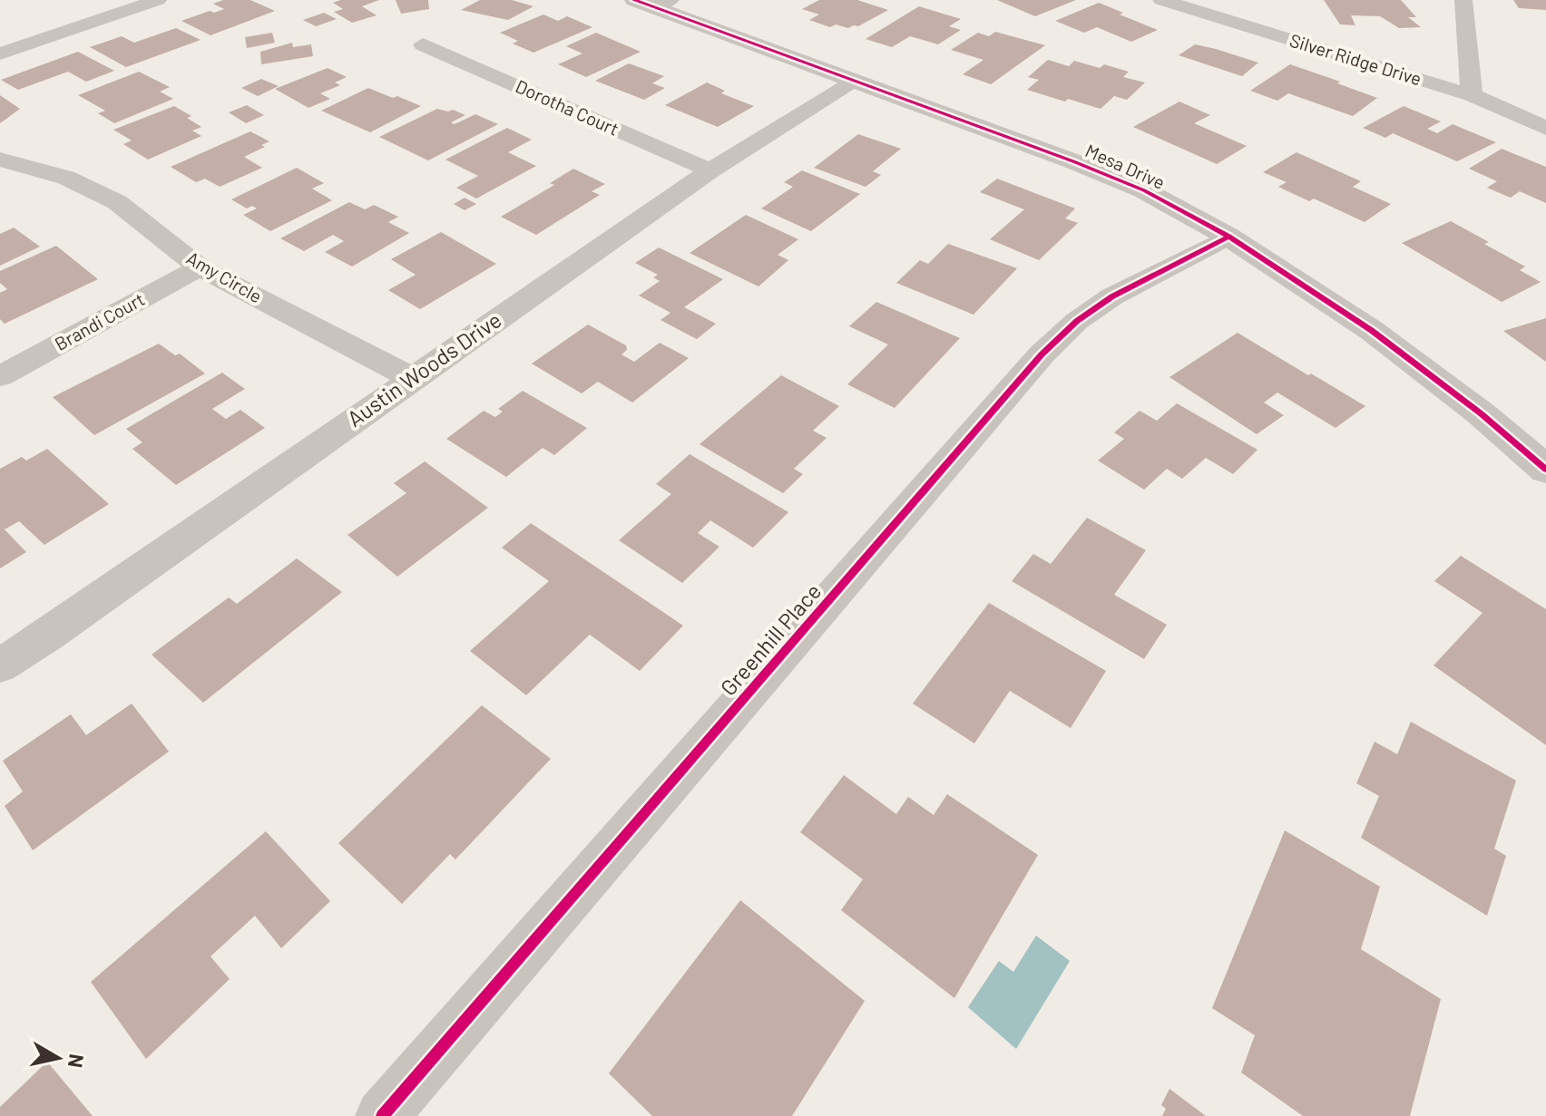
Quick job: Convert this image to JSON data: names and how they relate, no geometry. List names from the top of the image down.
{
  "streets": {
    "street": [
      "Silver Ridge Drive",
      "Dorotha Court",
      "Mesa Drive",
      "Amy Circle",
      "Brandi Court",
      "Austin Woods Drive",
      "Greenhill Place"
    ]
  },
  "crossings": [
    ["Dorotha Court", "Austin Woods Drive"],
    ["Mesa Drive", "Austin Woods Drive"],
    ["Mesa Drive", "Greenhill Place"],
    ["Amy Circle", "Brandi Court"],
    ["Amy Circle", "Austin Woods Drive"]
  ],
  "north": "right"
}
